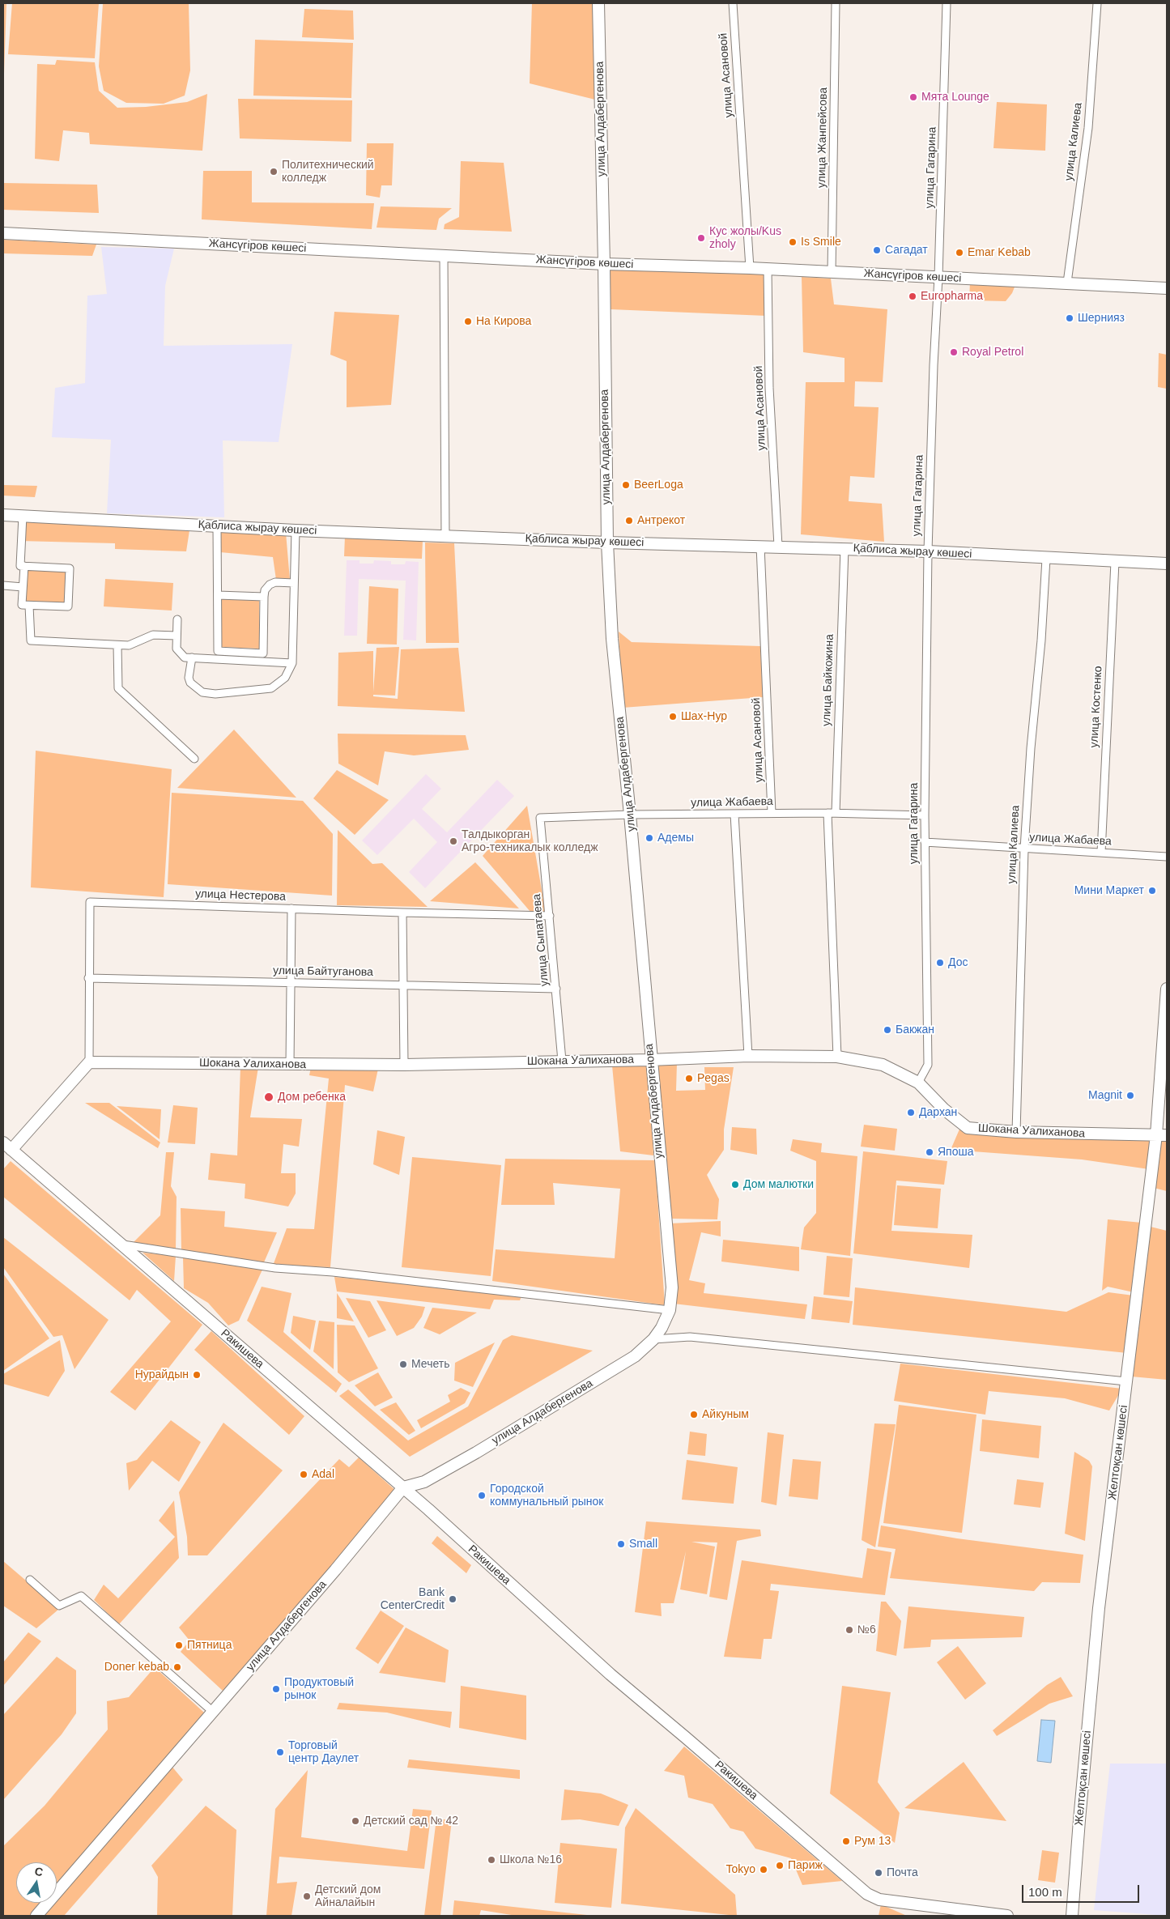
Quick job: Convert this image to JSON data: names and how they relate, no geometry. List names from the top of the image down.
{
  "streets": {
    "street": [
      "улица Асановой",
      "улица Алдабергенова",
      "улица Жанпейсова",
      "улица Калиева",
      "улица Гагарина",
      "Жансүгіров көшесі",
      "Қаблиса жырау көшесі",
      "улица Байкожина",
      "улица Костенко",
      "улица Жабаева",
      "улица Нестерова",
      "улица Сыпатаева",
      "улица Байтуганова",
      "Шокана Уалиханова",
      "Ракишева",
      "Желтоқсан көшесі"
    ]
  },
  "crossings": [
    ["улица Асановой", "Жансүгіров көшесі"],
    ["улица Асановой", "Қаблиса жырау көшесі"],
    ["улица Асановой", "улица Жабаева"],
    ["улица Алдабергенова", "Жансүгіров көшесі"],
    ["улица Алдабергенова", "Қаблиса жырау көшесі"],
    ["улица Алдабергенова", "улица Жабаева"],
    ["улица Алдабергенова", "Шокана Уалиханова"],
    ["улица Алдабергенова", "Ракишева"],
    ["улица Жанпейсова", "Жансүгіров көшесі"],
    ["улица Калиева", "Жансүгіров көшесі"],
    ["улица Калиева", "Қаблиса жырау көшесі"],
    ["улица Калиева", "улица Жабаева"],
    ["улица Калиева", "Шокана Уалиханова"],
    ["улица Гагарина", "Жансүгіров көшесі"],
    ["улица Гагарина", "Қаблиса жырау көшесі"],
    ["улица Гагарина", "улица Жабаева"],
    ["улица Гагарина", "Шокана Уалиханова"],
    ["Қаблиса жырау көшесі", "улица Байкожина"],
    ["Қаблиса жырау көшесі", "улица Костенко"],
    ["улица Байкожина", "улица Жабаева"],
    ["улица Костенко", "улица Жабаева"],
    ["улица Жабаева", "улица Сыпатаева"],
    ["улица Нестерова", "улица Сыпатаева"],
    ["улица Нестерова", "улица Байтуганова"],
    ["улица Нестерова", "Шокана Уалиханова"],
    ["улица Сыпатаева", "улица Байтуганова"],
    ["улица Сыпатаева", "Шокана Уалиханова"],
    ["Шокана Уалиханова", "Желтоқсан көшесі"]
  ],
  "places": [
    "Мята Lounge",
    "Политехнический колледж",
    "Кус жолы/Kus zholy",
    "Is Smile",
    "Сагадат",
    "Emar Kebab",
    "Europharma",
    "Шернияз",
    "На Кирова",
    "Royal Petrol",
    "BeerLoga",
    "Антрекот",
    "Шах-Нур",
    "Адемы",
    "Талдыкорган Агро-техникалык колледж",
    "Мини Маркет",
    "Дос",
    "Бакжан",
    "Pegas",
    "Magnit",
    "Дом ребенка",
    "Дархан",
    "Япоша",
    "Дом малютки",
    "Мечеть",
    "Нурайдын",
    "Айкуным",
    "Adal",
    "Городской коммунальный рынок",
    "Small",
    "Bank CenterCredit",
    "№6",
    "Пятница",
    "Doner kebab",
    "Продуктовый рынок",
    "Торговый центр Даулет",
    "Детский сад № 42",
    "Рум 13",
    "Школа №16",
    "Париж",
    "Tokyo",
    "Почта",
    "Детский дом Айналайын"
  ],
  "scale_bar": "100 m",
  "north": "top"
}
